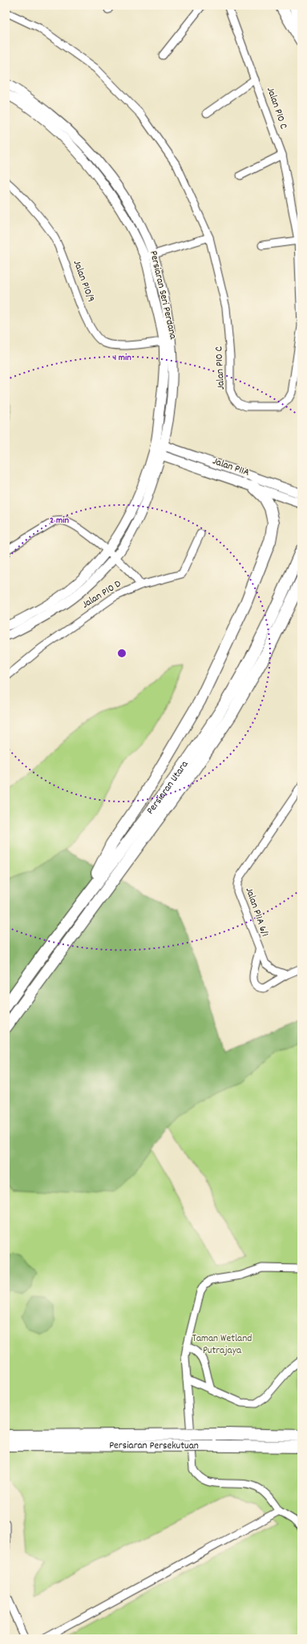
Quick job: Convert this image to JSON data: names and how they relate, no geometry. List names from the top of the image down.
{
  "streets": {
    "main road": ["Persiaran Utara", "Persiaran Persekutuan"],
    "street": [
      "Jalan P10 C",
      "Jalan P10/9",
      "Persiaran Seri Perdana",
      "Jalan P11A",
      "Jalan P10 D",
      "Jalan P11A 6/1"
    ]
  },
  "crossings": [
    ["Jalan P10/9", "Persiaran Seri Perdana"],
    ["Persiaran Seri Perdana", "Jalan P11A"]
  ],
  "parks": ["Taman Wetland Putrajaya"],
  "rings": ["4 min", "2 min"]
}
